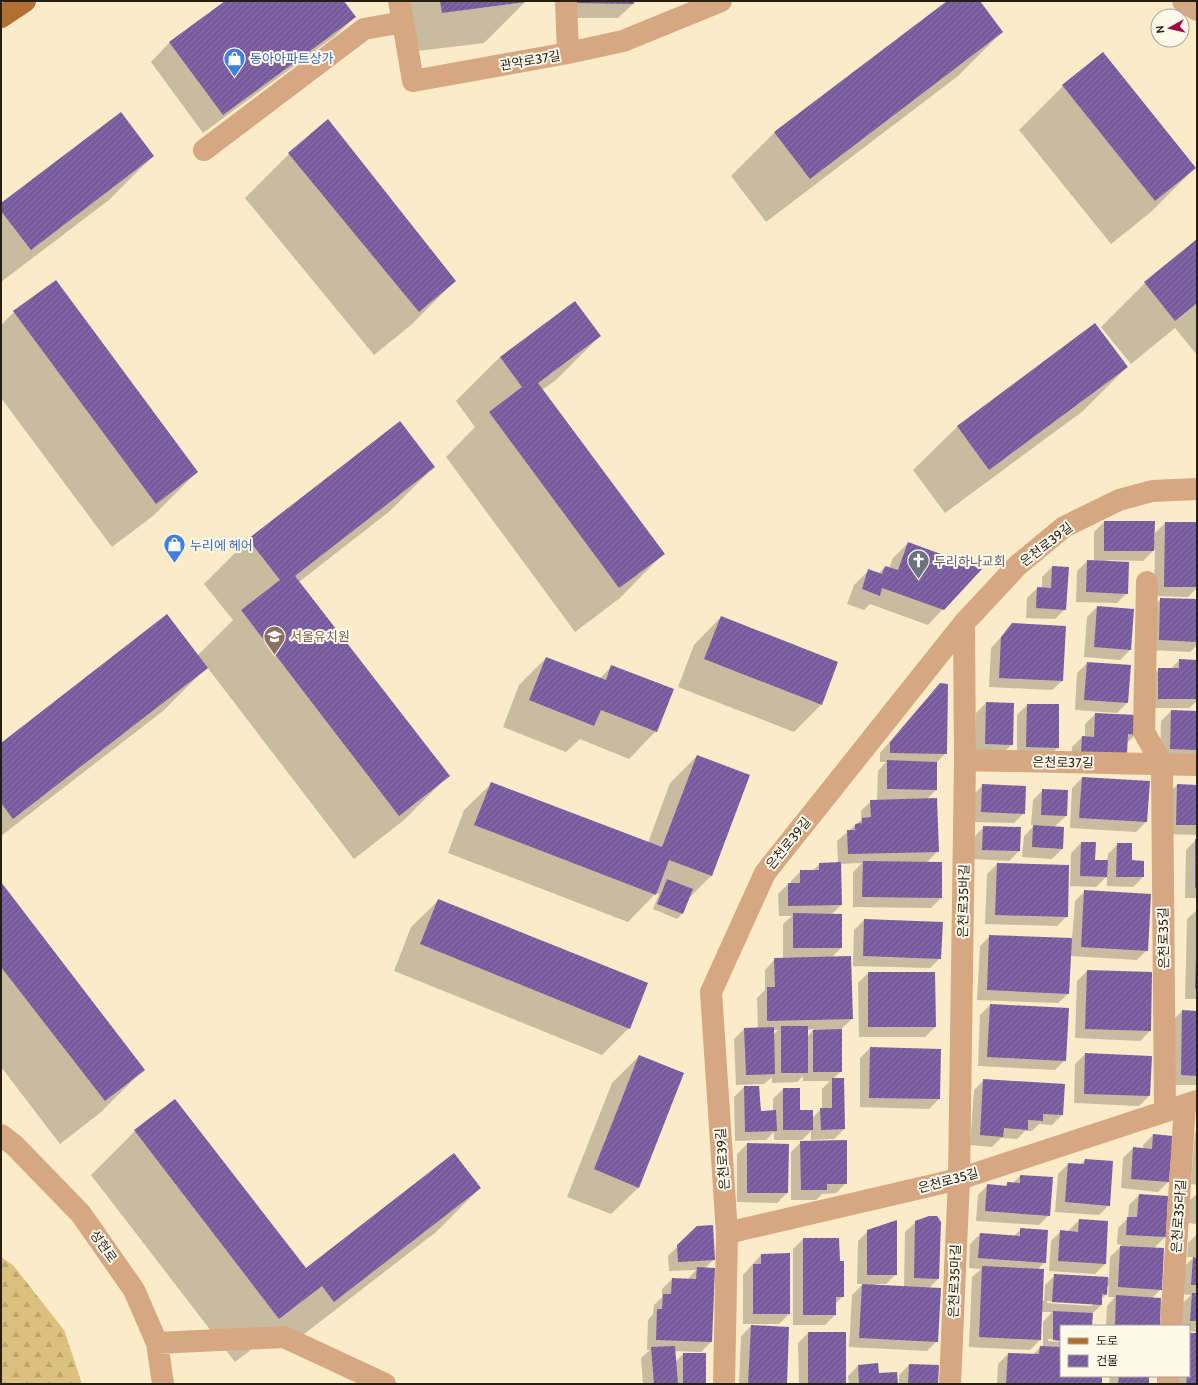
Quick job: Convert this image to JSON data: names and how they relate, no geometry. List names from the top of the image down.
{
  "streets": {
    "street": [
      "관악로37길",
      "은천로39길",
      "은천로37길",
      "은천로35바길",
      "은천로35길",
      "은천로35라길",
      "성현로",
      "은천로35마길"
    ]
  },
  "crossings": [
    ["은천로39길", "은천로35바길"],
    ["은천로39길", "은천로35길"],
    ["은천로37길", "은천로35바길"],
    ["은천로37길", "은천로35길"],
    ["은천로35바길", "은천로35길"],
    ["은천로35바길", "은천로35마길"],
    ["은천로35길", "은천로35라길"],
    ["은천로35길", "은천로35마길"]
  ],
  "places": {
    "shop": ["동아아파트상가", "누리에 헤어"],
    "church": ["두리하나교회"],
    "school or university": ["서울유치원"]
  },
  "legend": ["도로", "건물"],
  "north": "left"
}
